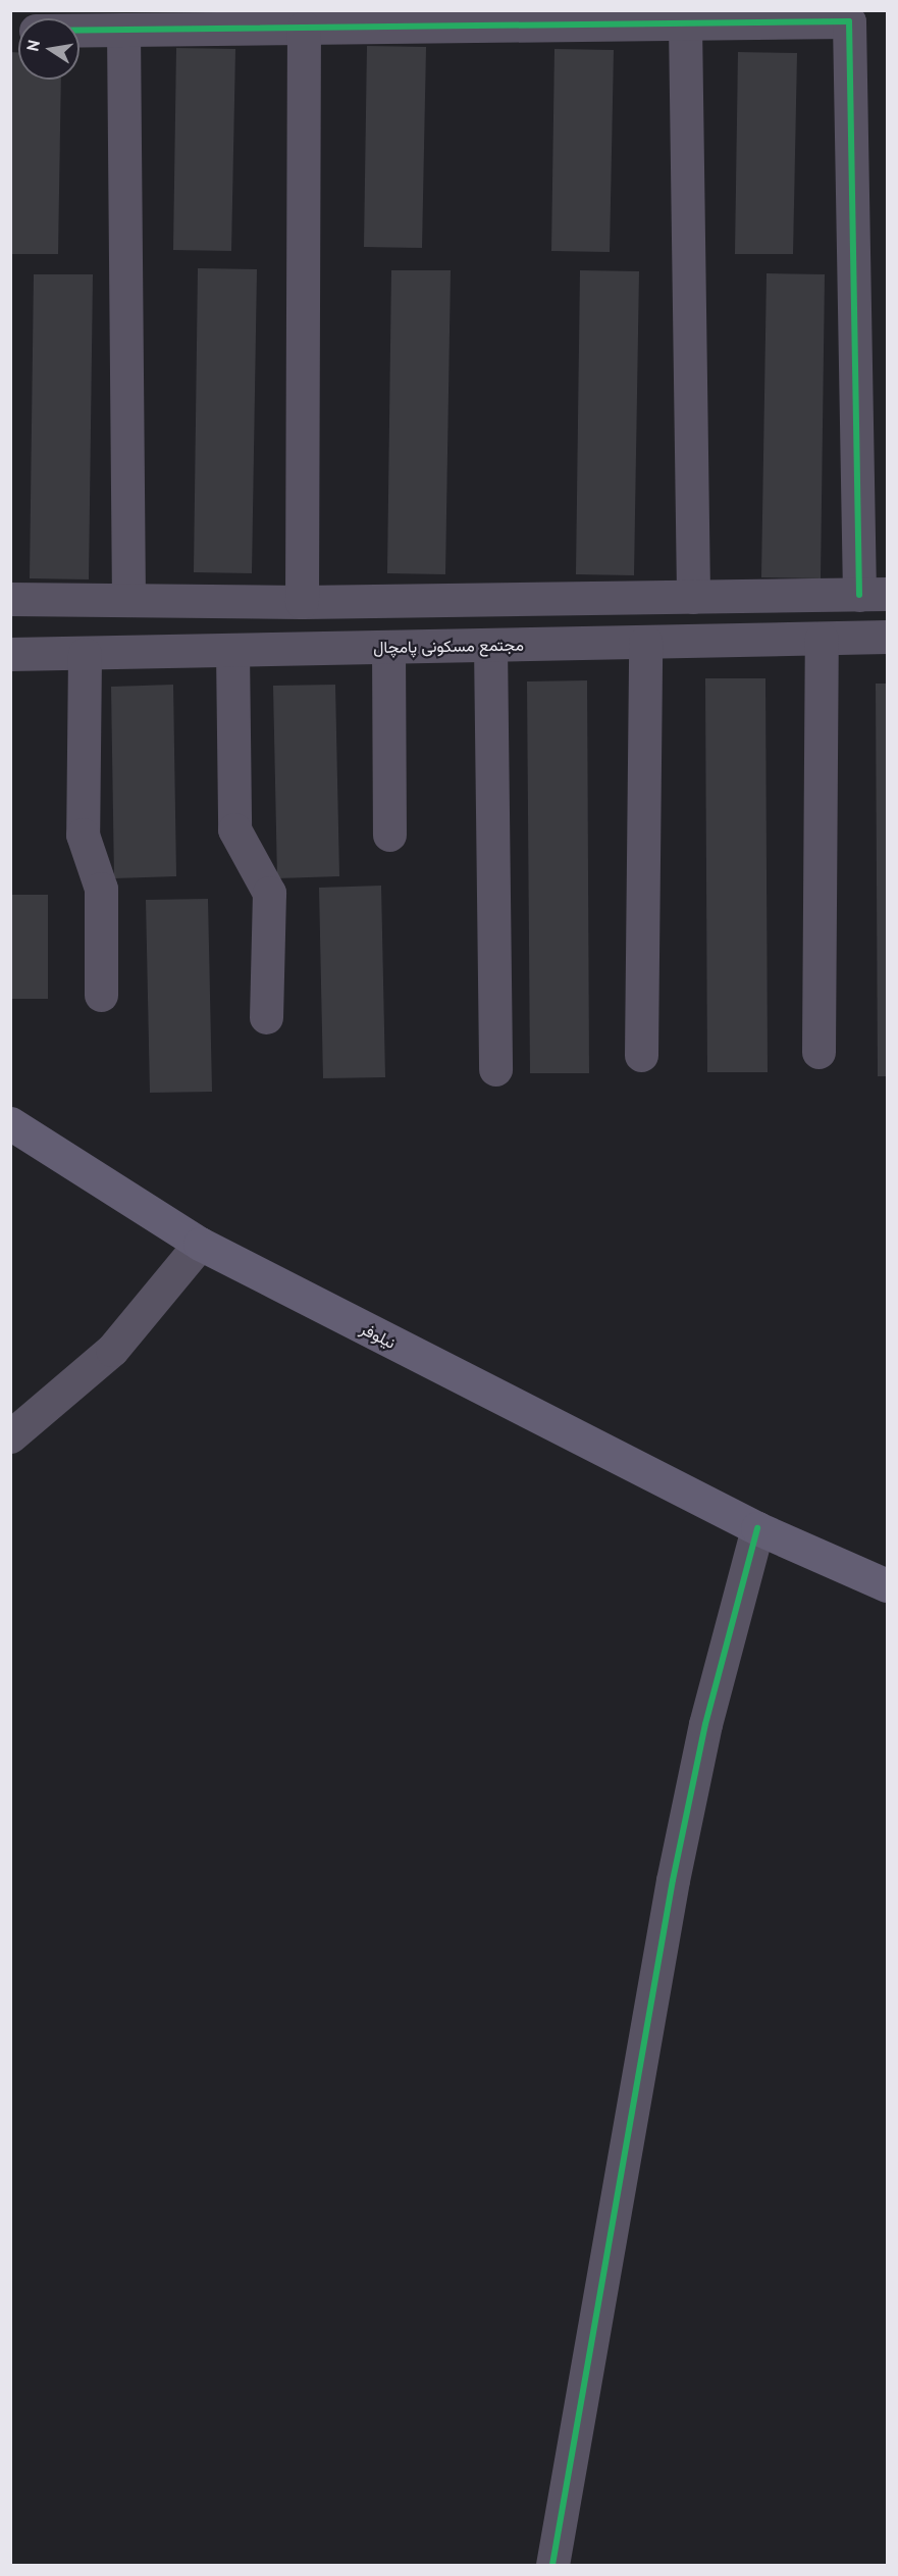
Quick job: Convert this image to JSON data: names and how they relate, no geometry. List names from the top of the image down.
{
  "streets": {
    "main road": ["نیلوفر"],
    "street": ["مجتمع مسکونی پامچال"]
  },
  "north": "left"
}
